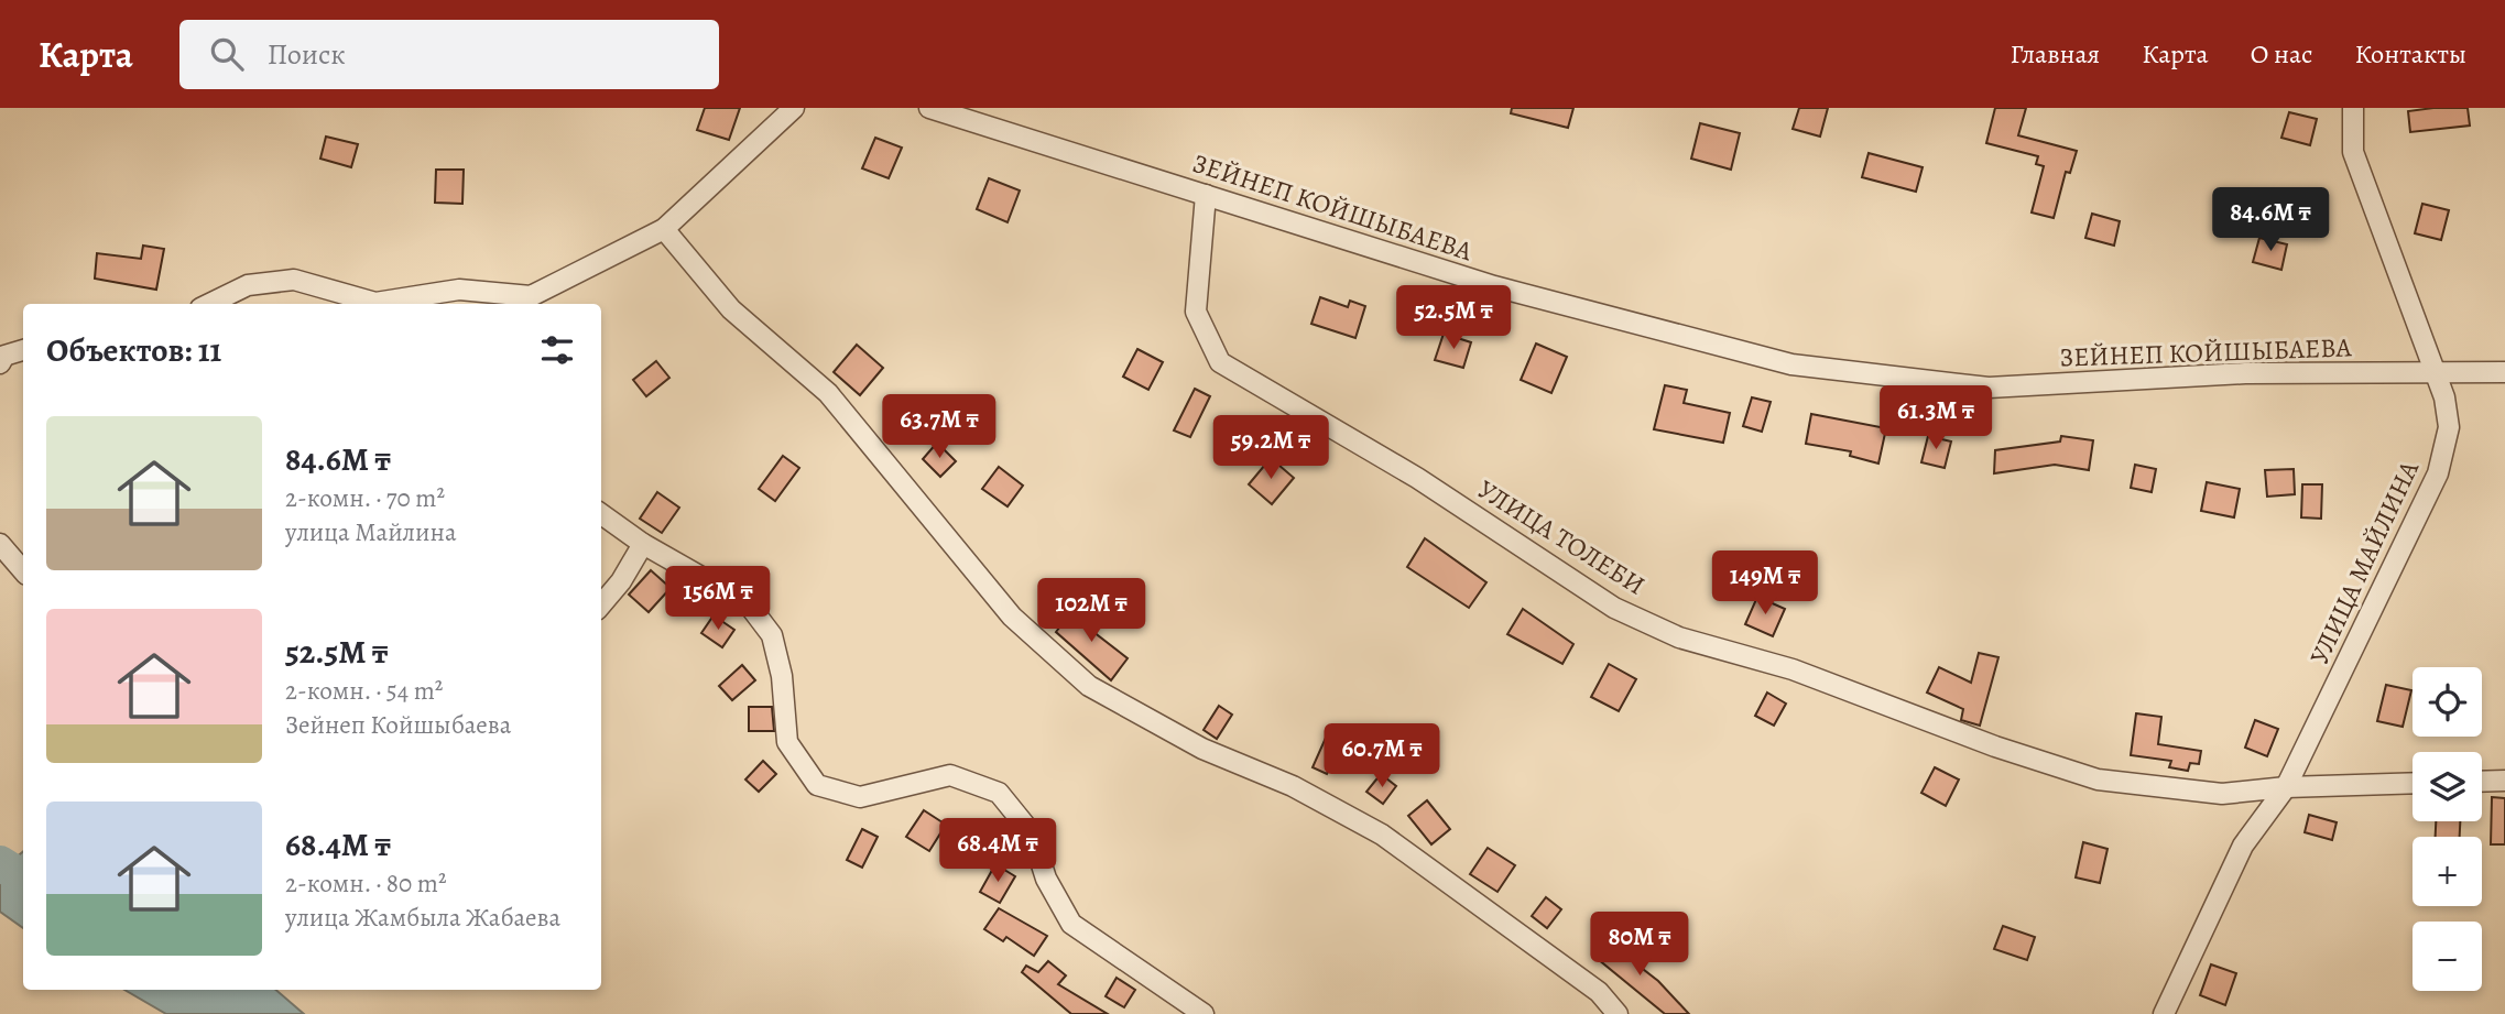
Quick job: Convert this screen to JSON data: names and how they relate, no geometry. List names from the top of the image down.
{
  "streets": {
    "street": ["ЗЕЙНЕП КОЙШЫБАЕВА", "УЛИЦА ТОЛЕБИ", "УЛИЦА МАЙЛИНА"]
  },
  "crossings": [
    ["ЗЕЙНЕП КОЙШЫБАЕВА", "УЛИЦА ТОЛЕБИ"],
    ["ЗЕЙНЕП КОЙШЫБАЕВА", "УЛИЦА МАЙЛИНА"],
    ["УЛИЦА ТОЛЕБИ", "УЛИЦА МАЙЛИНА"]
  ],
  "page": {
    "header": "Карта",
    "search": "Поиск",
    "nav": [
      "Главная",
      "Карта",
      "О нас",
      "Контакты"
    ],
    "price": [
      "84.6M ₸",
      "52.5M ₸",
      "61.3M ₸",
      "63.7M ₸",
      "59.2M ₸",
      "149M ₸",
      "156M ₸",
      "102M ₸",
      "60.7M ₸",
      "68.4M ₸",
      "80M ₸"
    ],
    "heading": "Объектов: 11",
    "list": [
      {
        "name": "84.6M ₸",
        "note": "2-комн. · 70 m² · улица Майлина"
      },
      {
        "name": "52.5M ₸",
        "note": "2-комн. · 54 m² · Зейнеп Койшыбаева"
      },
      {
        "name": "68.4M ₸",
        "note": "2-комн. · 80 m² · улица Жамбыла Жабаева"
      }
    ],
    "map_buttons": ["+", "−"]
  }
}
